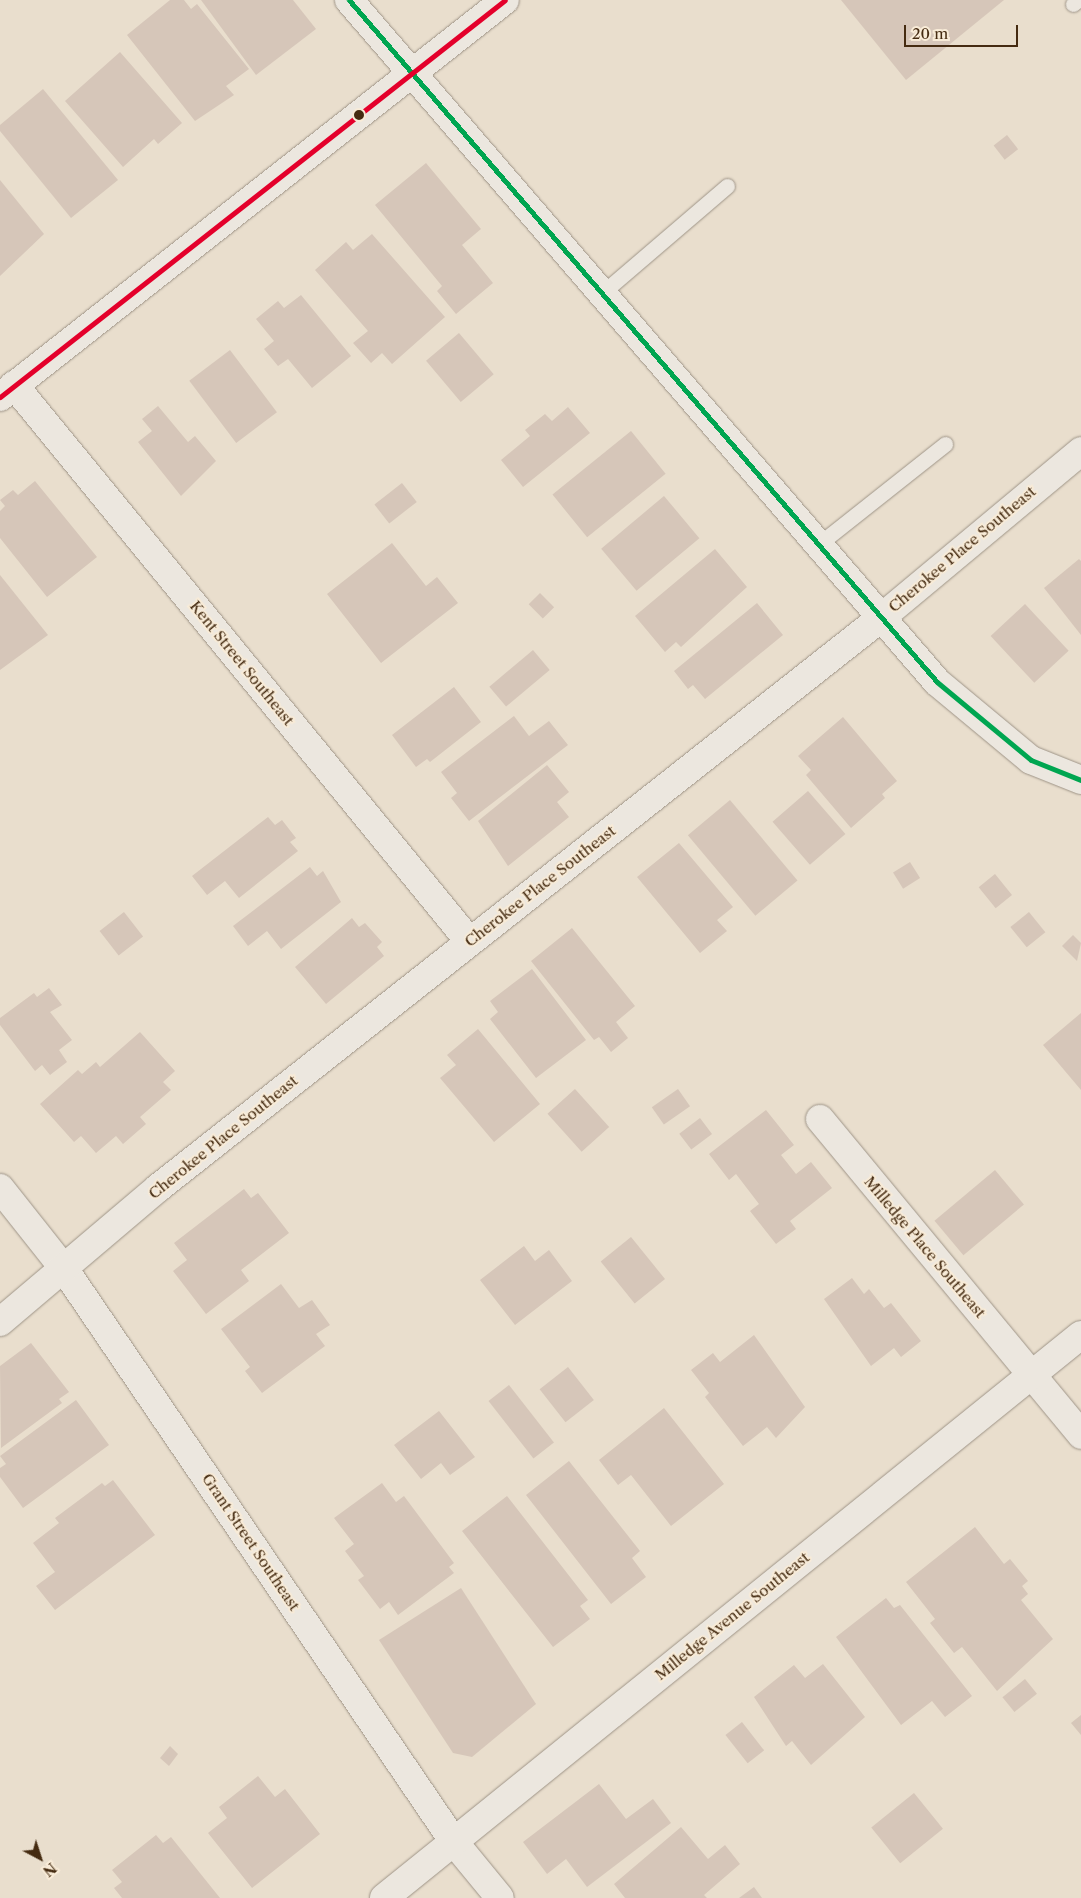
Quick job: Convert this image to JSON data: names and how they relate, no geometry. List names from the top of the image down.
{
  "streets": {
    "street": [
      "Cherokee Place Southeast",
      "Kent Street Southeast",
      "Milledge Place Southeast",
      "Grant Street Southeast",
      "Milledge Avenue Southeast"
    ]
  },
  "crossings": [
    ["Cherokee Place Southeast", "Kent Street Southeast"],
    ["Cherokee Place Southeast", "Grant Street Southeast"],
    ["Milledge Place Southeast", "Milledge Avenue Southeast"],
    ["Grant Street Southeast", "Milledge Avenue Southeast"]
  ],
  "scale_bar": "20 m",
  "north": "bottom right"
}
